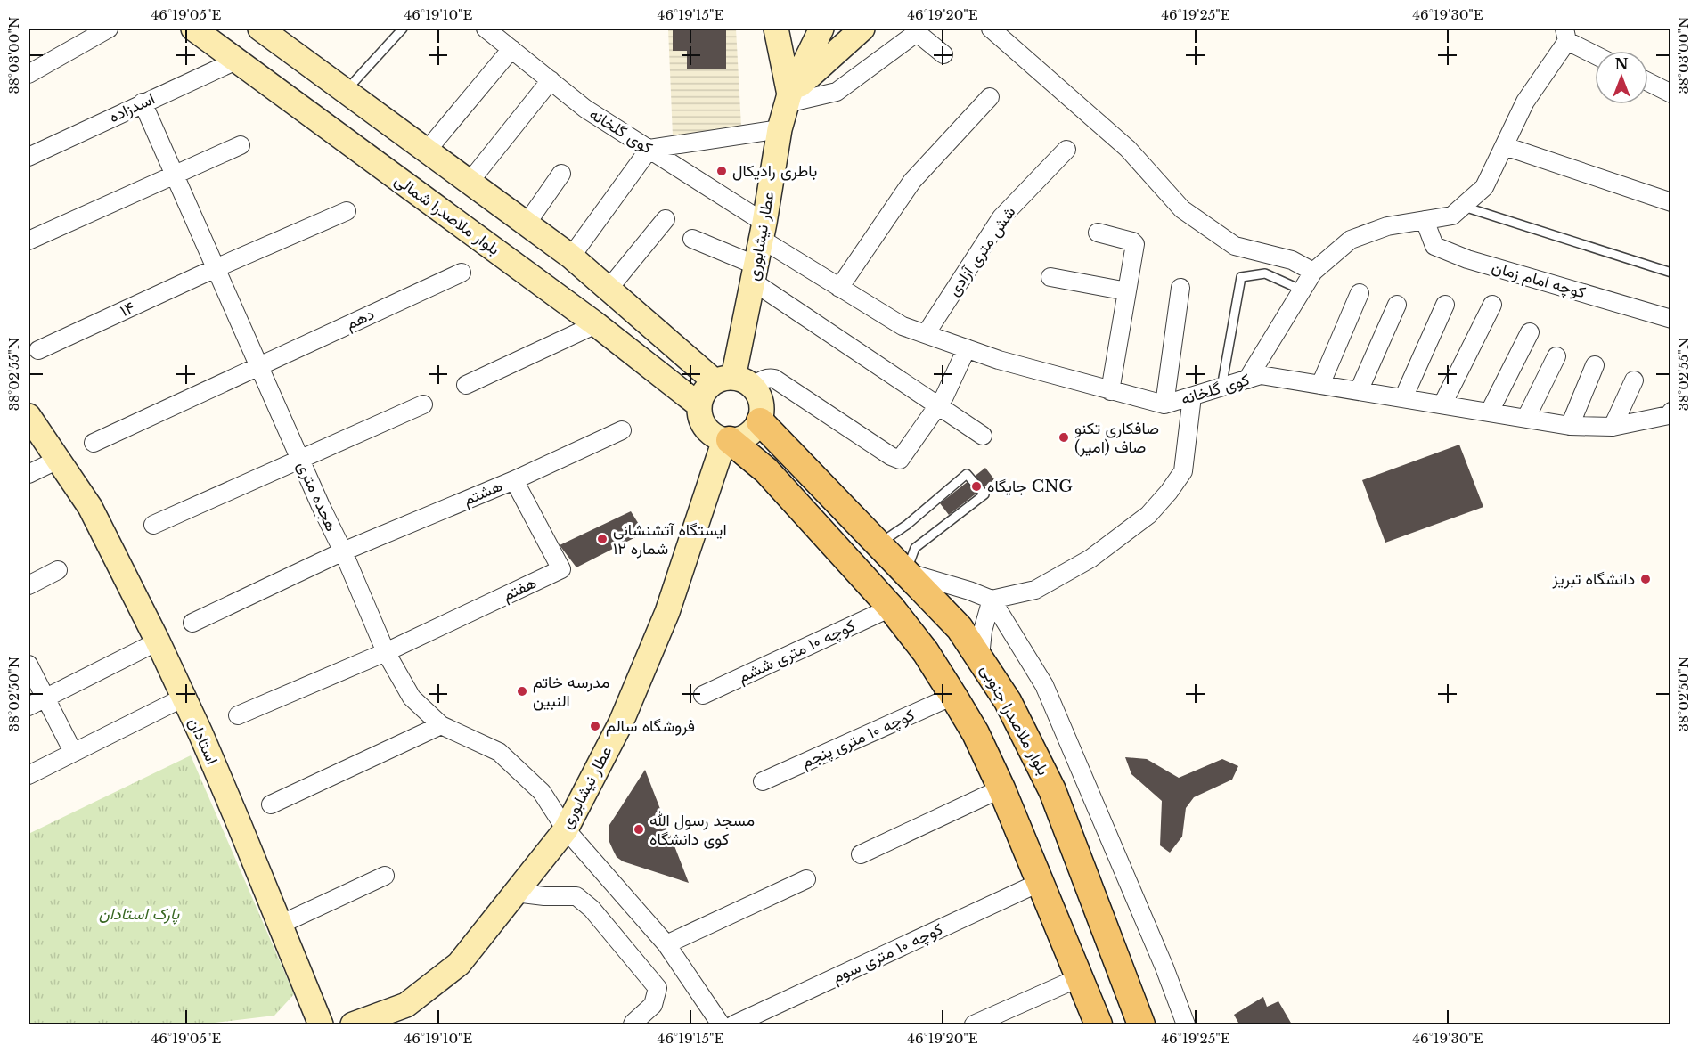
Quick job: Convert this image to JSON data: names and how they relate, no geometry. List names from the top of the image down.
{
  "streets": {
    "main road": [
      "بلوار ملاصدرا شمالی",
      "عطار نیشابوری",
      "بلوار ملاصدرا جنوبی",
      "استادان"
    ],
    "street": [
      "اسدزاده",
      "کوی گلخانه",
      "شش متری آزادی",
      "کوچه امام زمان",
      "۱۴",
      "دهم",
      "هشتم",
      "هجده متری",
      "هفتم",
      "کوچه ۱۰ متری ششم",
      "کوچه ۱۰ متری پنجم",
      "کوچه ۱۰ متری سوم"
    ]
  },
  "crossings": [
    ["اسدزاده", "بلوار ملاصدرا شمالی"],
    ["اسدزاده", "هجده متری"],
    ["کوی گلخانه", "عطار نیشابوری"],
    ["کوی گلخانه", "شش متری آزادی"],
    ["بلوار ملاصدرا شمالی", "عطار نیشابوری"],
    ["بلوار ملاصدرا شمالی", "بلوار ملاصدرا جنوبی"],
    ["عطار نیشابوری", "هجده متری"],
    ["عطار نیشابوری", "بلوار ملاصدرا جنوبی"],
    ["۱۴", "هجده متری"],
    ["دهم", "هجده متری"],
    ["هشتم", "هجده متری"],
    ["هشتم", "هفتم"],
    ["هجده متری", "هفتم"]
  ],
  "parks": ["پارک استادان"],
  "places": [
    "باطری رادیکال",
    "صافکاری تکنو صاف (امیر)",
    "جایگاه CNG",
    "ایستگاه آتشنشانی شماره ۱۲",
    "دانشگاه تبریز",
    "مدرسه خاتم النبین",
    "فروشگاه سالم",
    "مسجد رسول الله کوی دانشگاه"
  ],
  "north": "top",
  "coordinates": [
    "46°19'05\"E",
    "46°19'10\"E",
    "46°19'15\"E",
    "46°19'20\"E",
    "46°19'25\"E",
    "46°19'30\"E",
    "38°03'00\"N",
    "38°02'55\"N",
    "38°02'50\"N"
  ]
}
